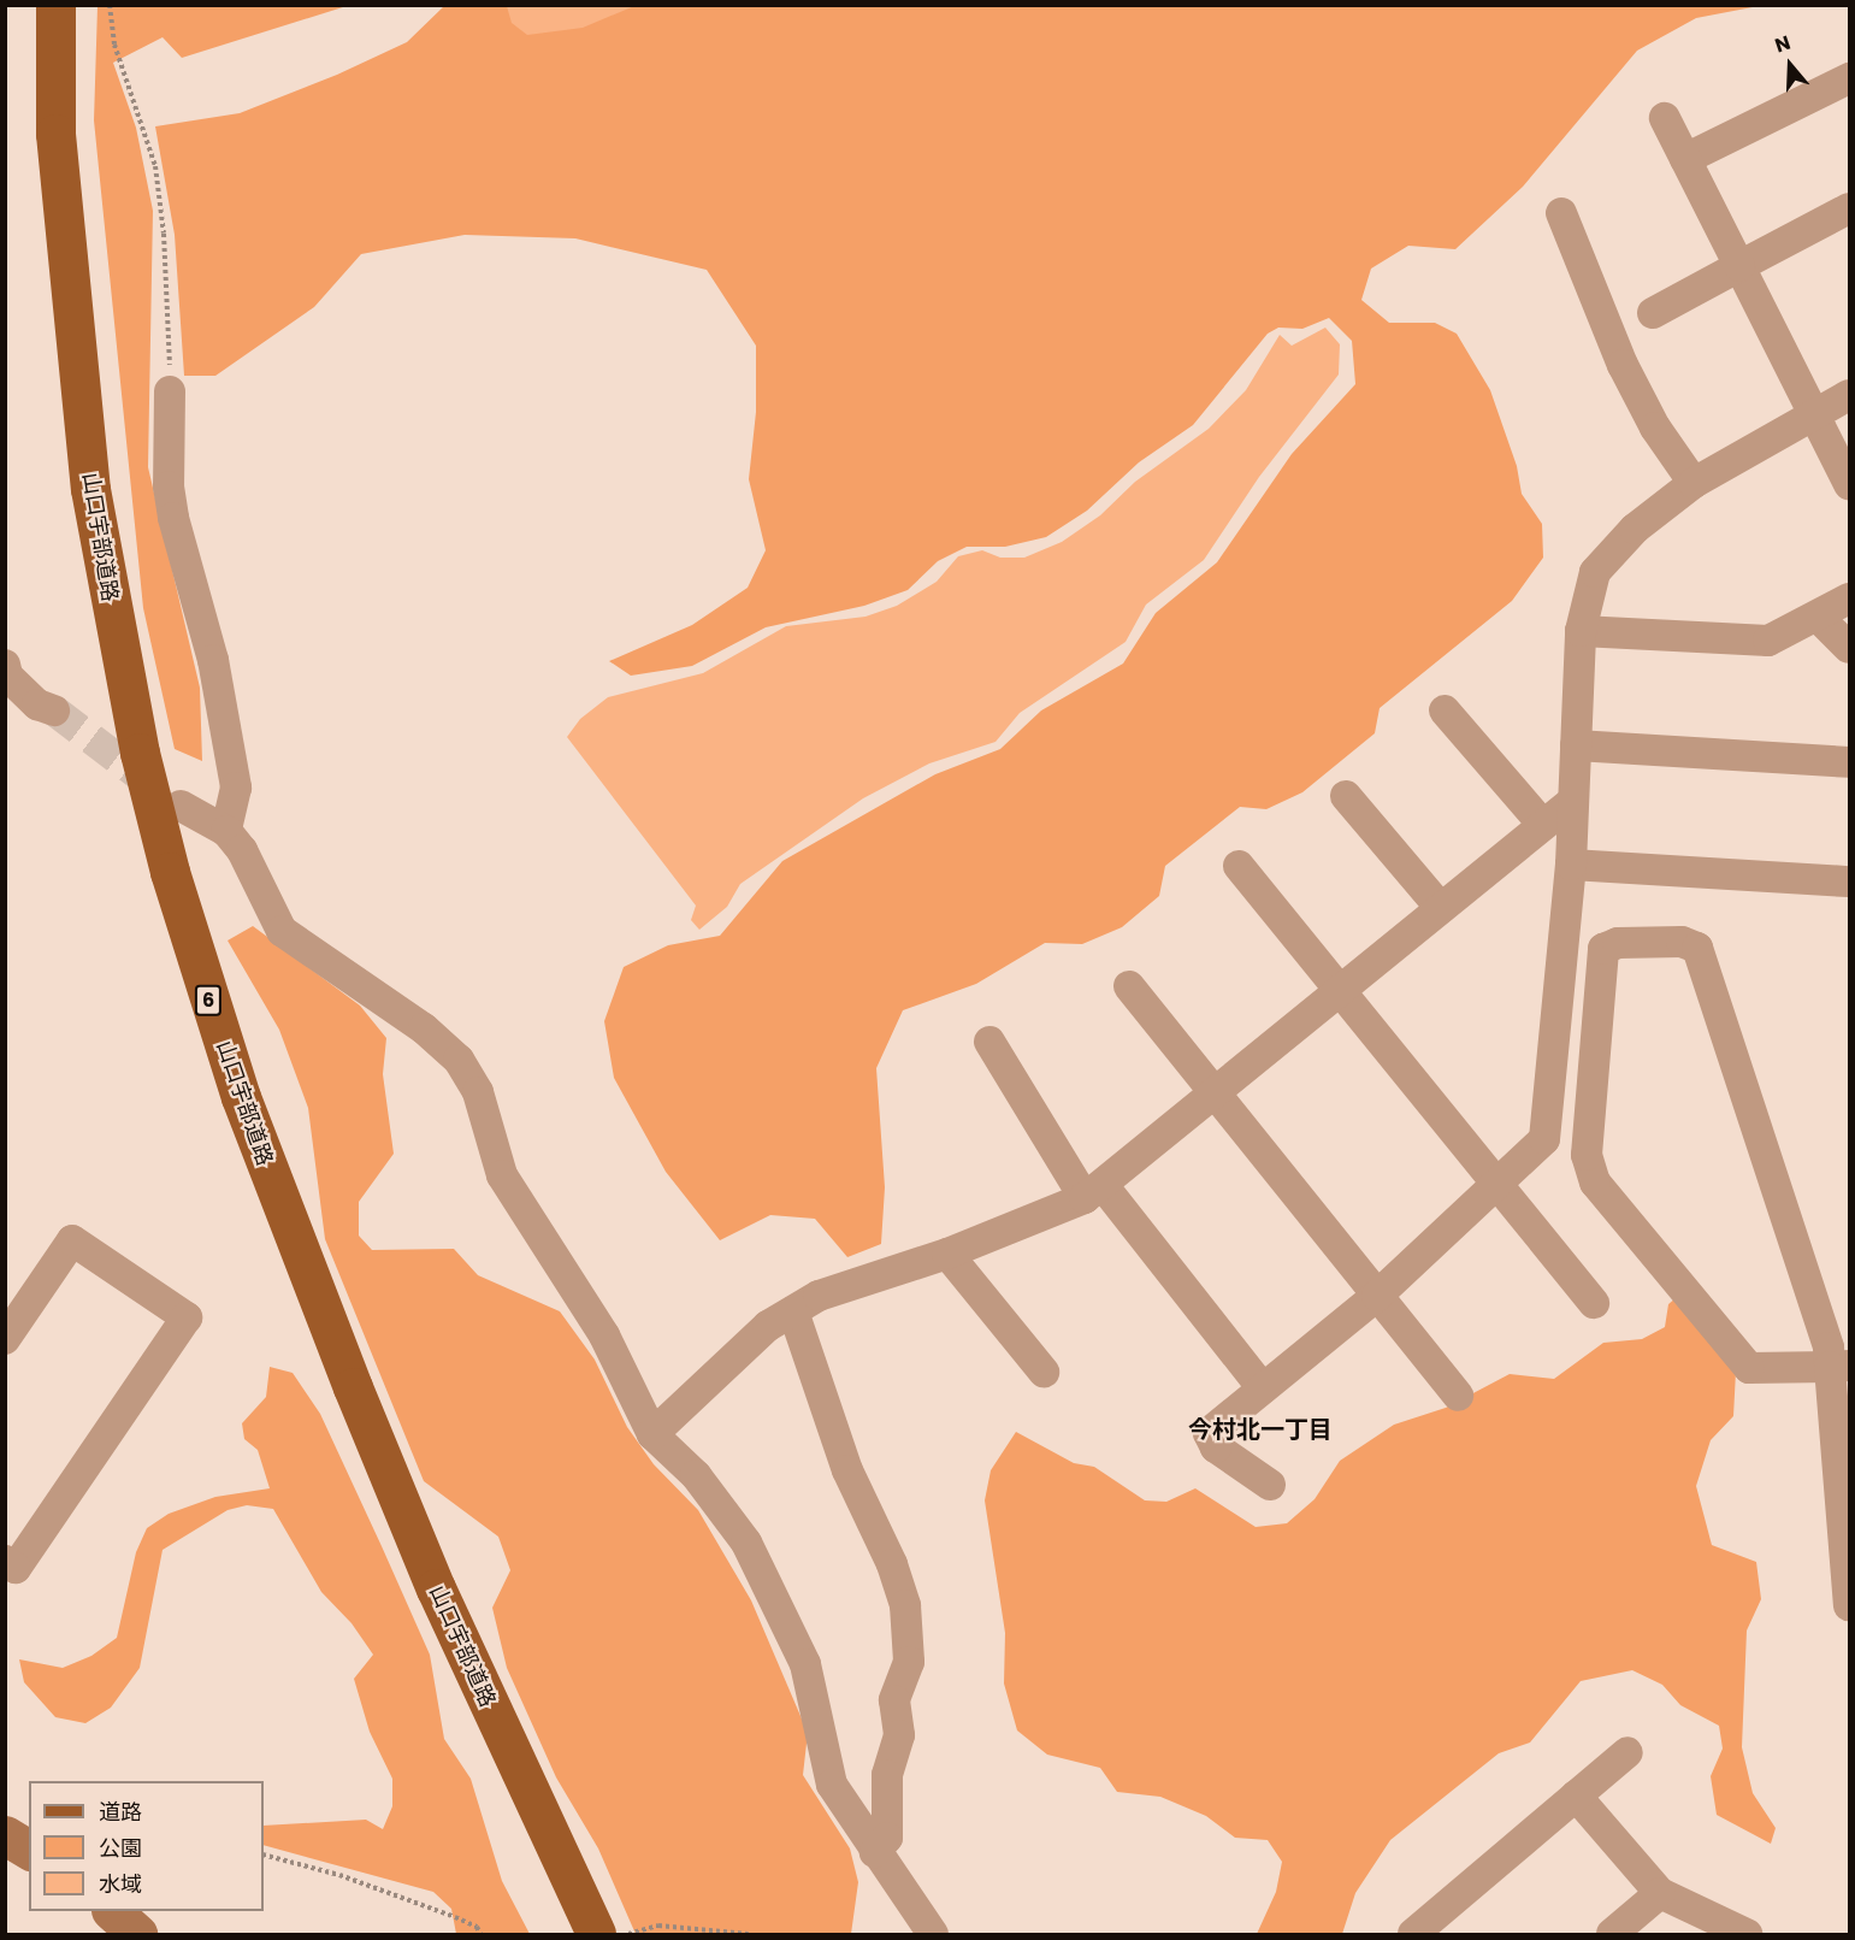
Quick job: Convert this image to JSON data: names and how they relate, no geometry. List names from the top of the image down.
{
  "streets": {
    "main road": ["山口宇部道路", "6"]
  },
  "districts": ["今村北一丁目"],
  "legend": ["道路", "公園", "水域"],
  "north": "top"
}
